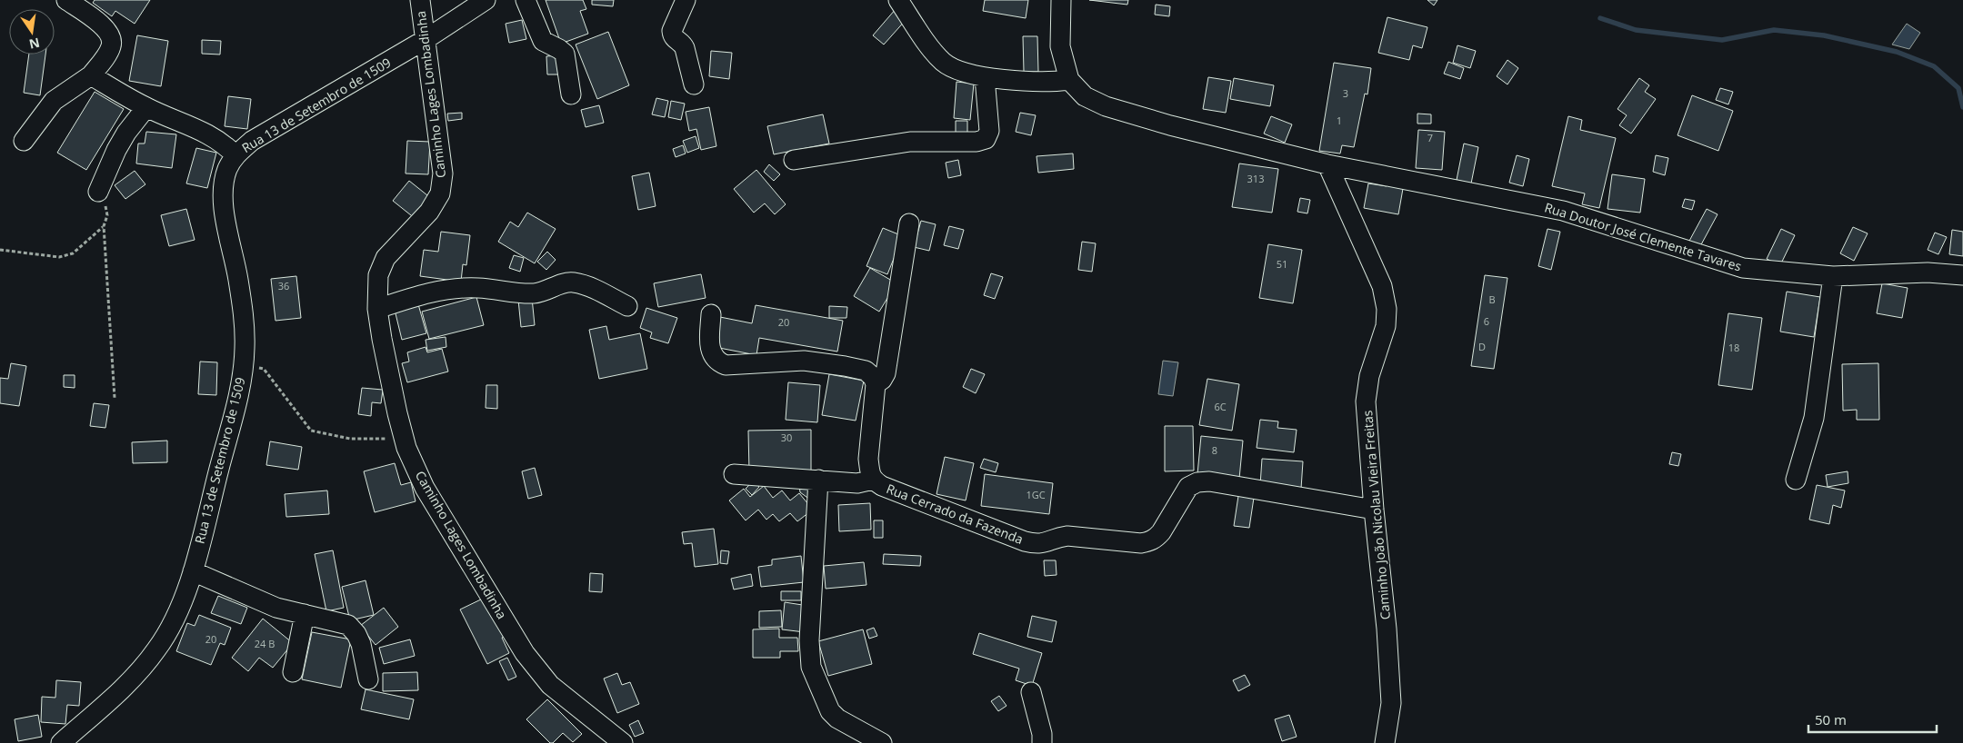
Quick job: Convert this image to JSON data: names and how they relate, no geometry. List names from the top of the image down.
{
  "streets": {
    "street": [
      "Caminho Lages Lombadinha",
      "Rua 13 de Setembro de 1509",
      "Rua Doutor José Clemente Tavares",
      "Rua Cerrado da Fazenda",
      "Caminho João Nicolau Vieira Freitas"
    ]
  },
  "crossings": [
    ["Caminho Lages Lombadinha", "Rua 13 de Setembro de 1509"],
    ["Rua Doutor José Clemente Tavares", "Caminho João Nicolau Vieira Freitas"],
    ["Rua Cerrado da Fazenda", "Caminho João Nicolau Vieira Freitas"]
  ],
  "house_numbers": [
    "3",
    "1",
    "7",
    "313",
    "51",
    "36",
    "B",
    "6",
    "20",
    "D",
    "18",
    "6C",
    "30",
    "8",
    "1GC",
    "20",
    "24 B"
  ],
  "scale_bar": "50 m",
  "north": "bottom"
}
